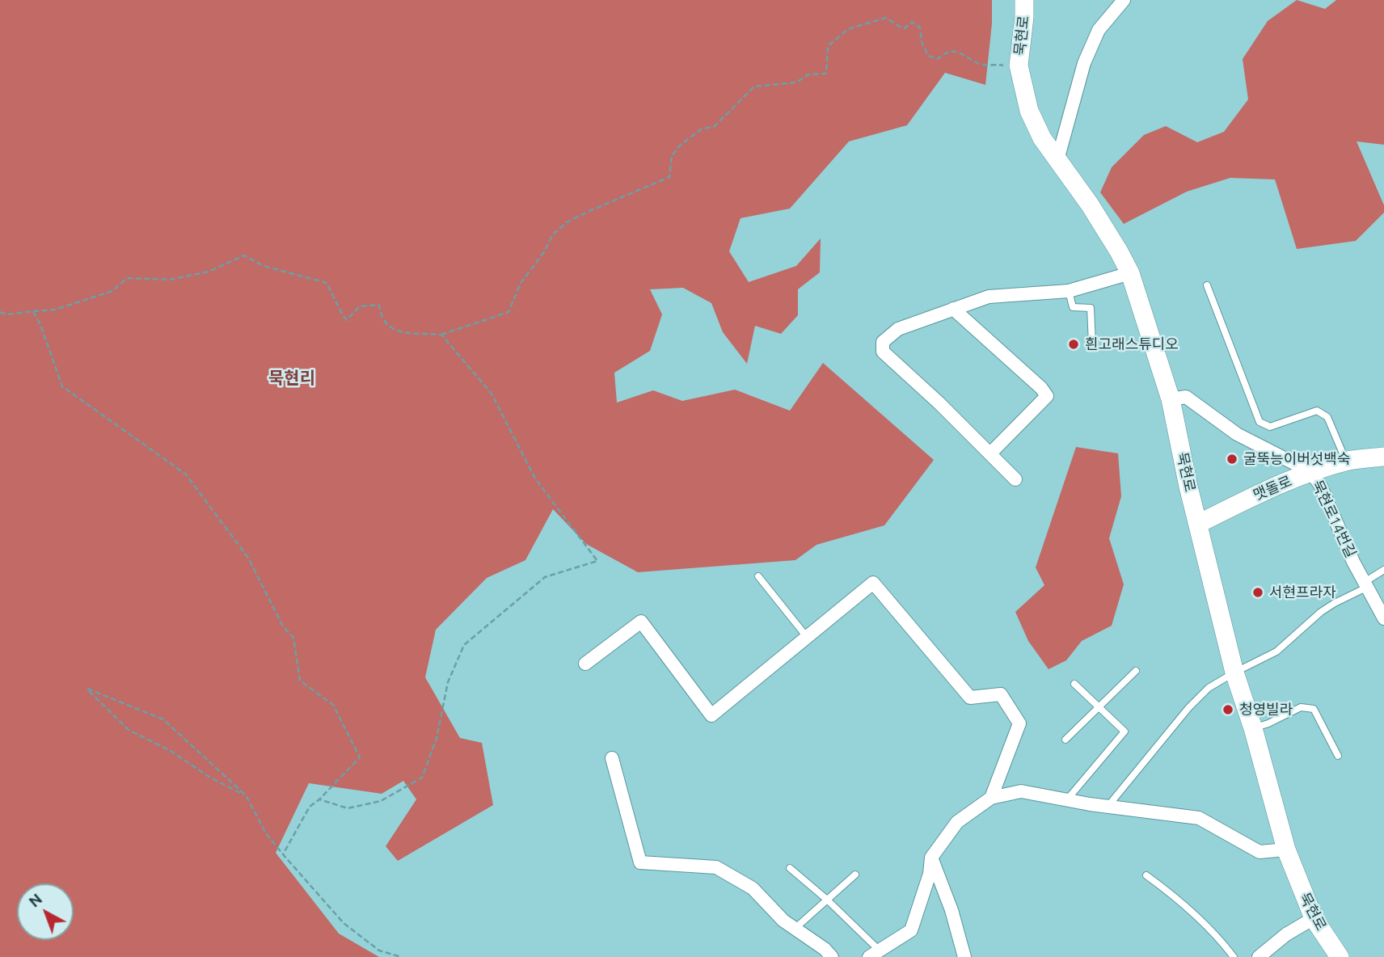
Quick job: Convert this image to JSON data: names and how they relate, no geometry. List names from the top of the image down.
{
  "streets": {
    "street": ["묵현로", "맷돌로", "묵현로14번길"]
  },
  "crossings": [
    ["묵현로", "맷돌로"],
    ["묵현로", "묵현로14번길"],
    ["맷돌로", "묵현로14번길"]
  ],
  "districts": ["묵현리"],
  "places": [
    "흰고래스튜디오",
    "굴뚝능이버섯백숙",
    "서현프라자",
    "청영빌라"
  ],
  "north": "top left"
}
